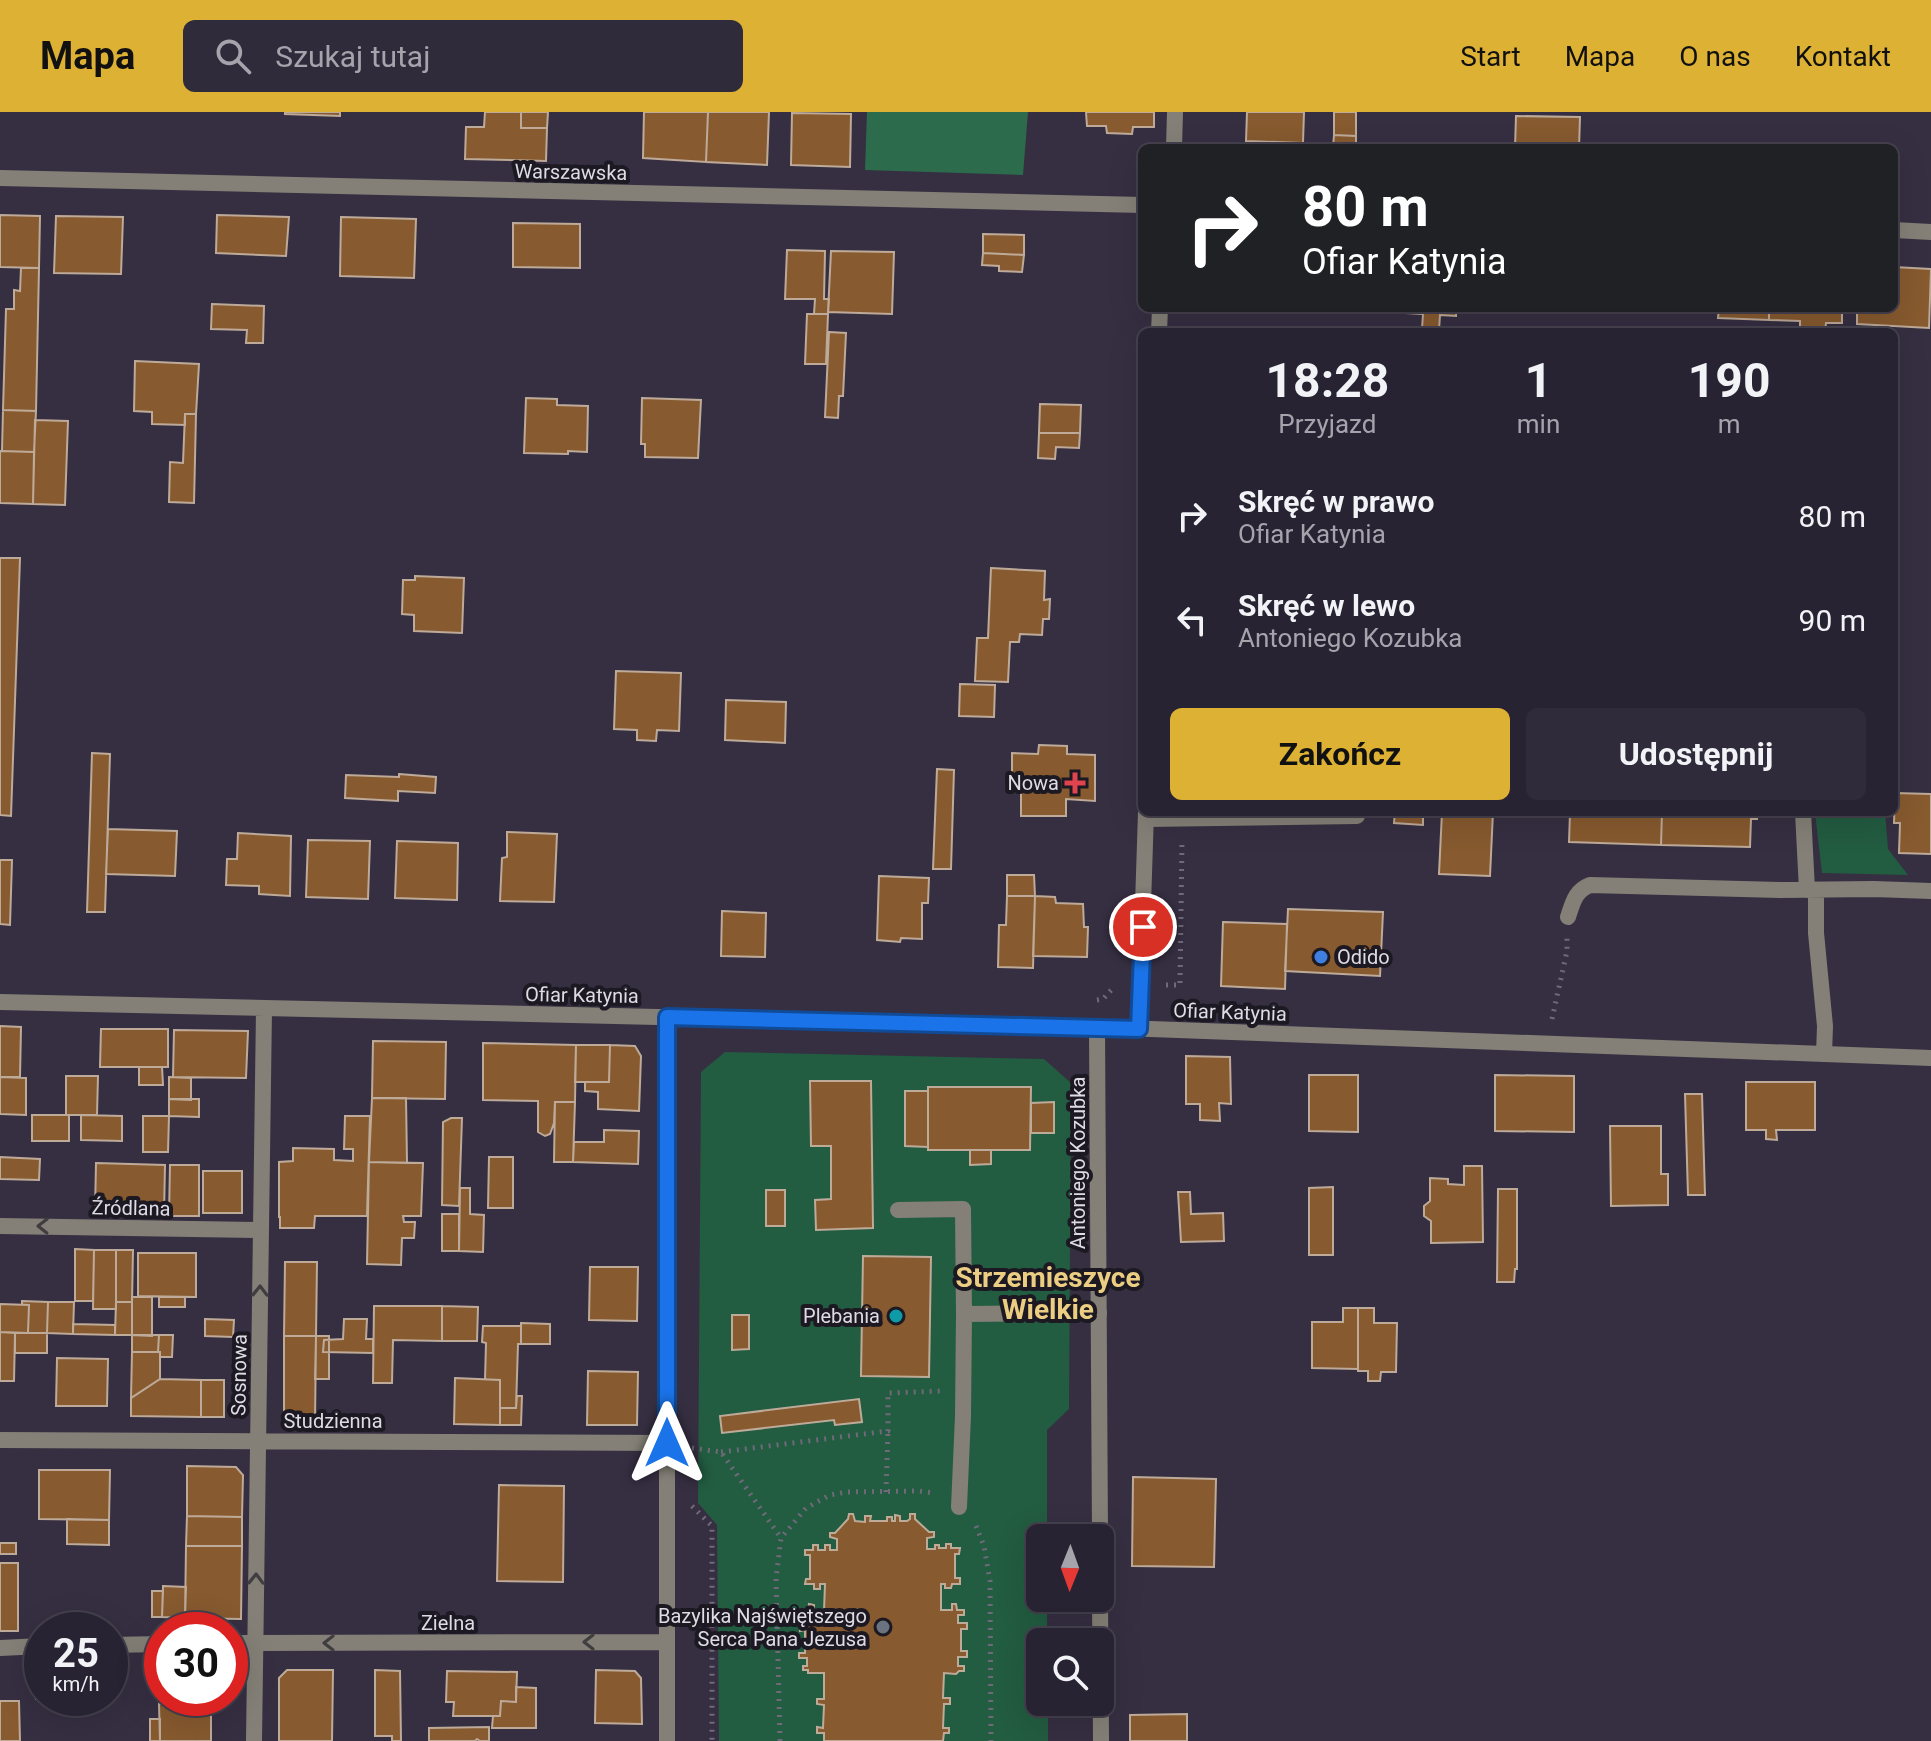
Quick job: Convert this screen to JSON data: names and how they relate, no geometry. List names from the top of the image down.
{
  "streets": {
    "street": [
      "Warszawska",
      "Ofiar Katynia",
      "Antoniego Kozubka",
      "Źródlana",
      "Sosnowa",
      "Studzienna",
      "Zielna"
    ]
  },
  "crossings": [
    ["Ofiar Katynia", "Antoniego Kozubka"],
    ["Ofiar Katynia", "Sosnowa"],
    ["Źródlana", "Sosnowa"],
    ["Sosnowa", "Studzienna"],
    ["Sosnowa", "Zielna"]
  ],
  "one_way": ["Źródlana", "Sosnowa", "Zielna"],
  "districts": ["Strzemieszyce Wielkie"],
  "places": {
    "health": ["Nowa"],
    "other": ["Odido", "Plebania", "Bazylika Najświętszego Serca Pana Jezusa"]
  },
  "north": "bottom",
  "page": {
    "header": "Mapa",
    "search": "Szukaj tutaj",
    "nav": [
      "Start",
      "Mapa",
      "O nas",
      "Kontakt"
    ],
    "turn": ["80 m", "Ofiar Katynia"],
    "eta": [
      "18:28",
      "Przyjazd",
      "1",
      "min",
      "190",
      "m"
    ],
    "list": [
      {
        "name": "Skręć w prawo",
        "note": "Ofiar Katynia",
        "value": "80 m"
      },
      {
        "name": "Skręć w lewo",
        "note": "Antoniego Kozubka",
        "value": "90 m"
      }
    ],
    "buttons": ["Zakończ", "Udostępnij"],
    "speed": "25 km/h",
    "limit": "30"
  }
}
